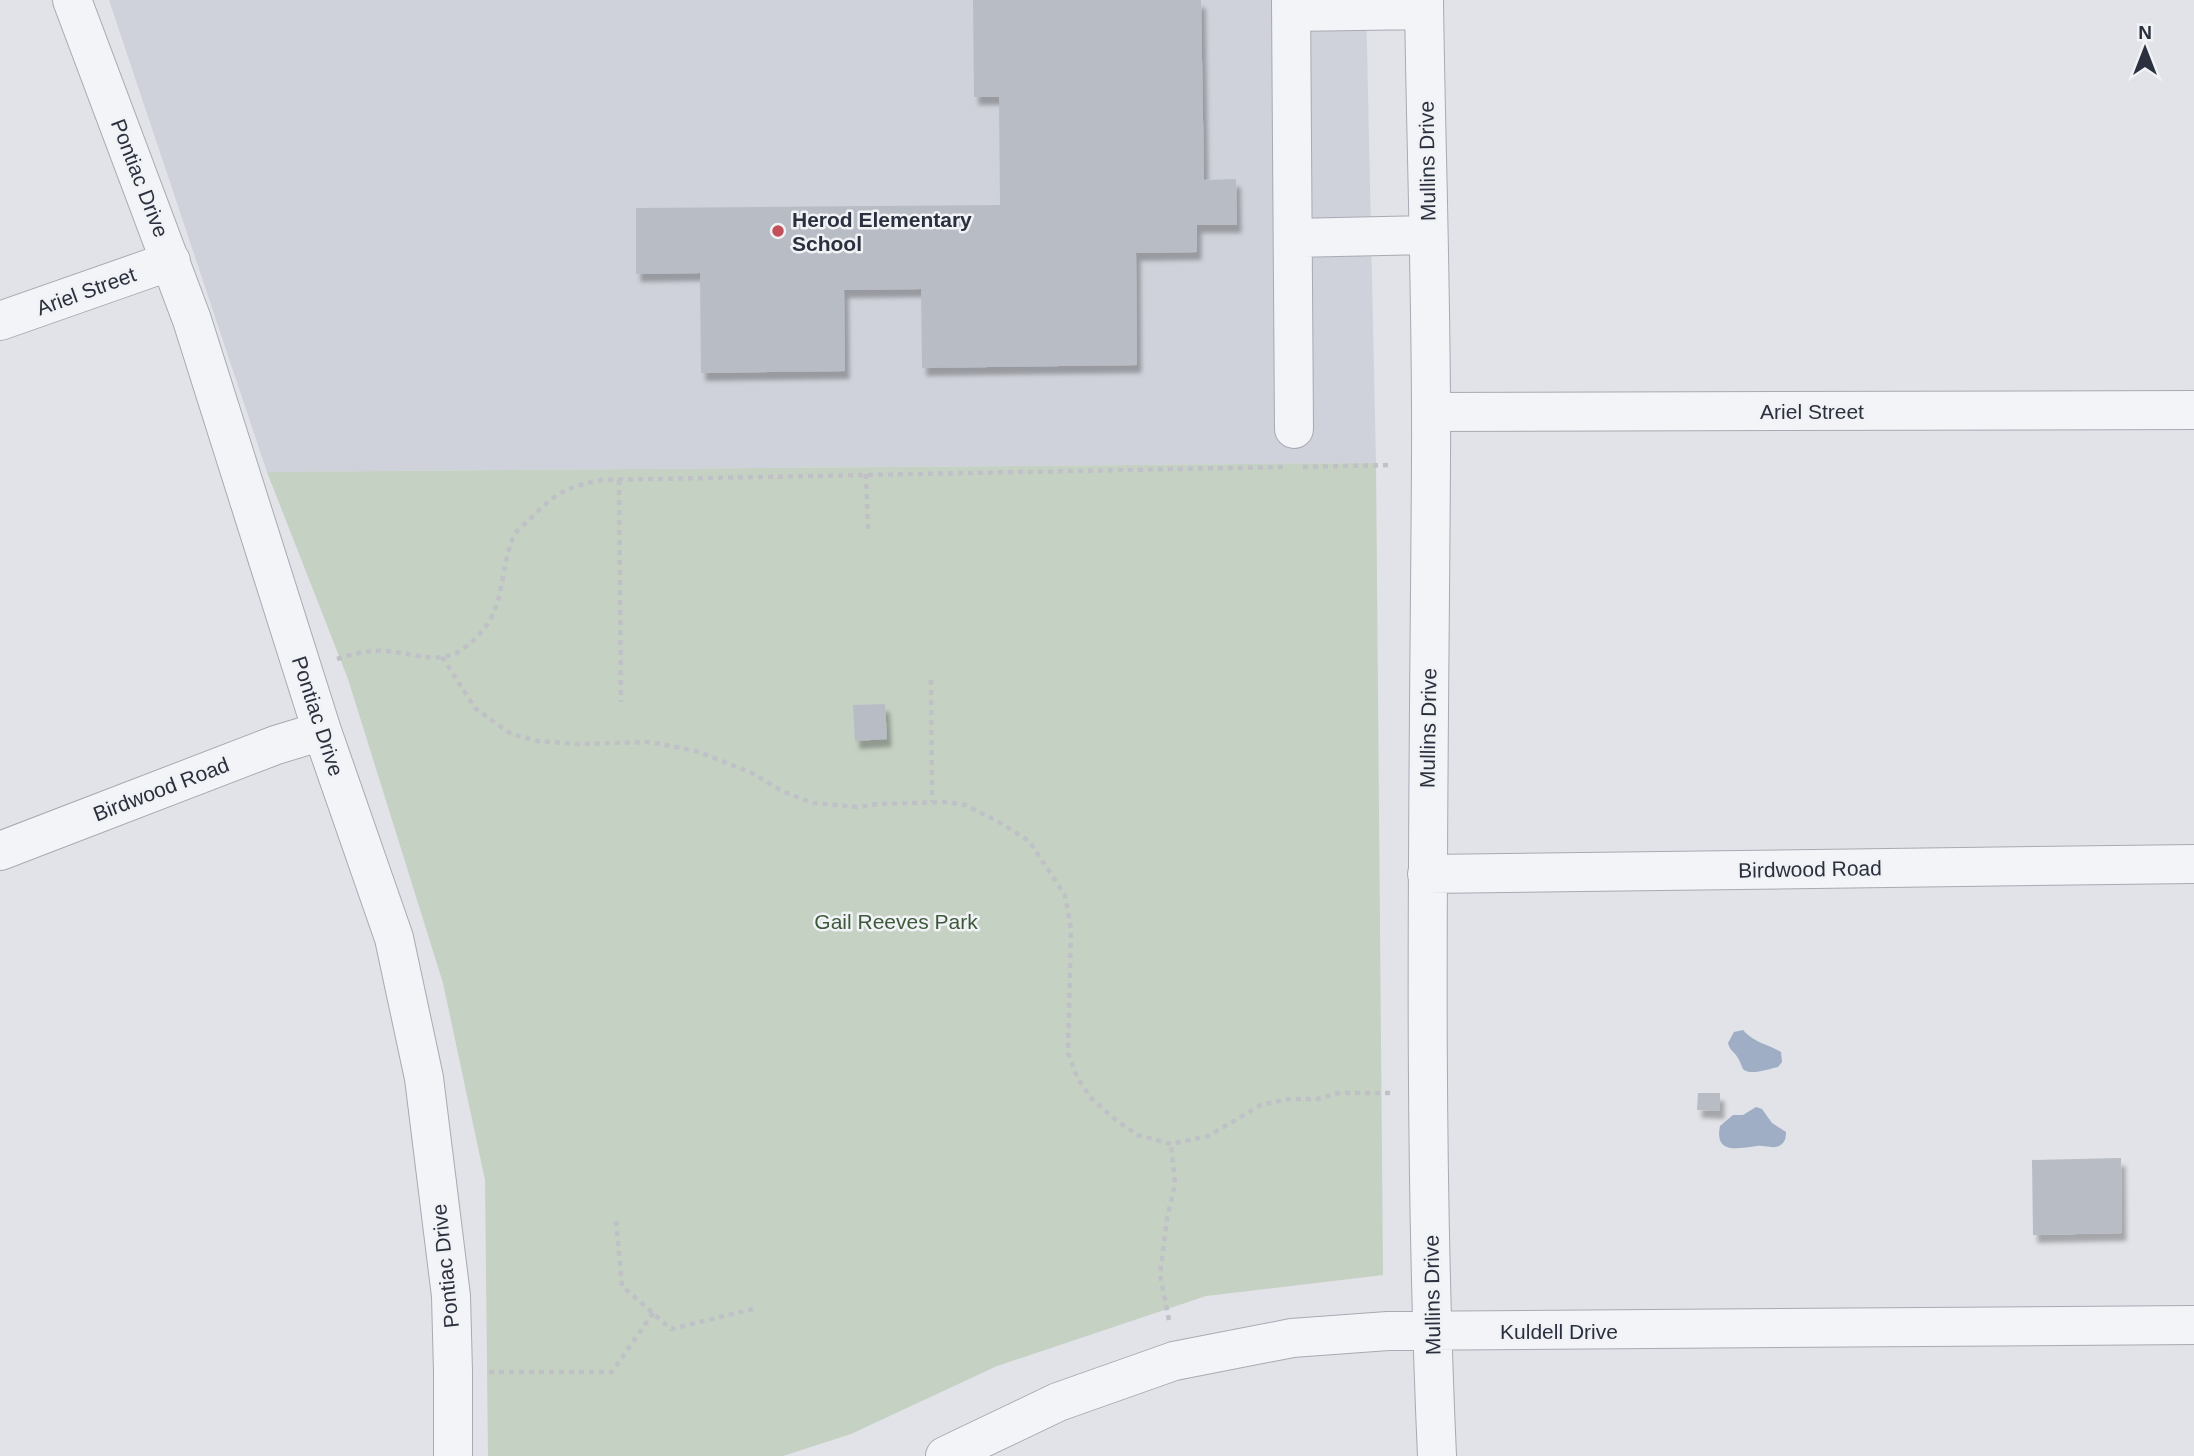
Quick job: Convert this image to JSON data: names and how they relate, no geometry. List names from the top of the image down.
{
  "streets": {
    "street": [
      "Mullins Drive",
      "Pontiac Drive",
      "Ariel Street",
      "Birdwood Road",
      "Kuldell Drive"
    ]
  },
  "crossings": [
    ["Mullins Drive", "Ariel Street"],
    ["Mullins Drive", "Birdwood Road"],
    ["Mullins Drive", "Kuldell Drive"],
    ["Pontiac Drive", "Ariel Street"],
    ["Pontiac Drive", "Birdwood Road"]
  ],
  "parks": ["Gail Reeves Park"],
  "places": ["Herod Elementary School"],
  "north": "top"
}
